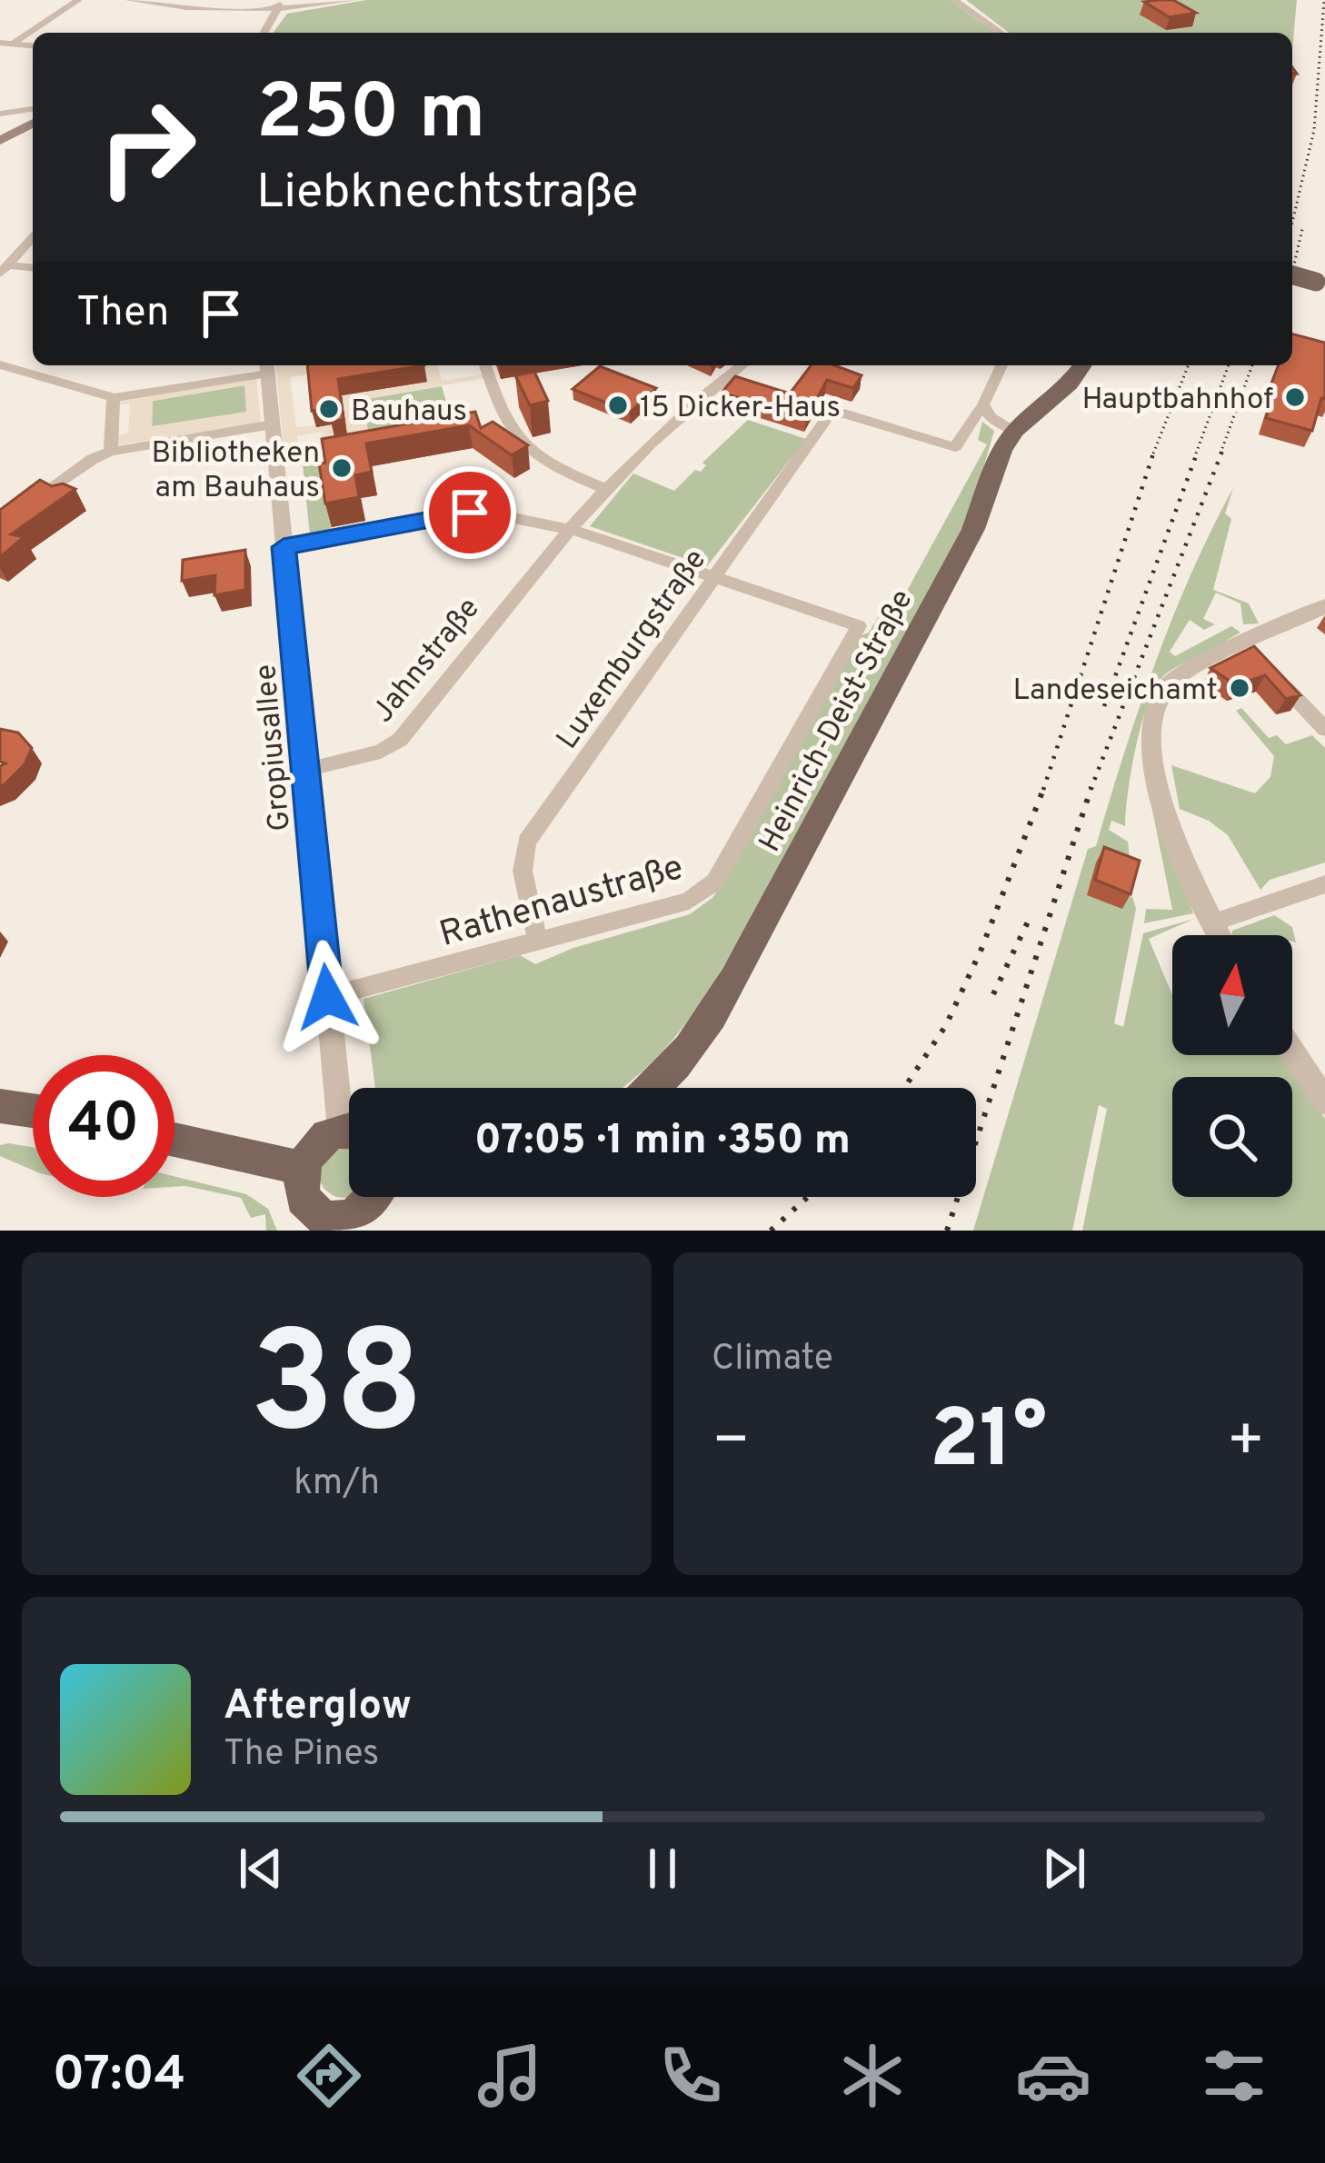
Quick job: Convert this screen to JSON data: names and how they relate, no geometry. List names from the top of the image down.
{
  "streets": {
    "main road": ["Heinrich-Deist-Straße"],
    "street": [
      "Luxemburgstraße",
      "Jahnstraße",
      "Gropiusallee",
      "Rathenaustraße"
    ]
  },
  "crossings": [
    ["Luxemburgstraße", "Rathenaustraße"],
    ["Jahnstraße", "Gropiusallee"],
    ["Gropiusallee", "Rathenaustraße"]
  ],
  "places": [
    "Hauptbahnhof",
    "15 Dicker-Haus",
    "Bauhaus",
    "Bibliotheken am Bauhaus",
    "Landeseichamt"
  ],
  "north": "top",
  "page": {
    "turn": ["250 m", "Liebknechtstraße"],
    "then": "Then",
    "limit": "40",
    "trip": "07:05 · 1 min · 350 m",
    "tile": [
      ["38", "km/h"],
      "Climate"
    ],
    "heat": ["−", "21°", "+"],
    "song": ["Afterglow", "The Pines"],
    "tabs": "07:04"
  }
}
